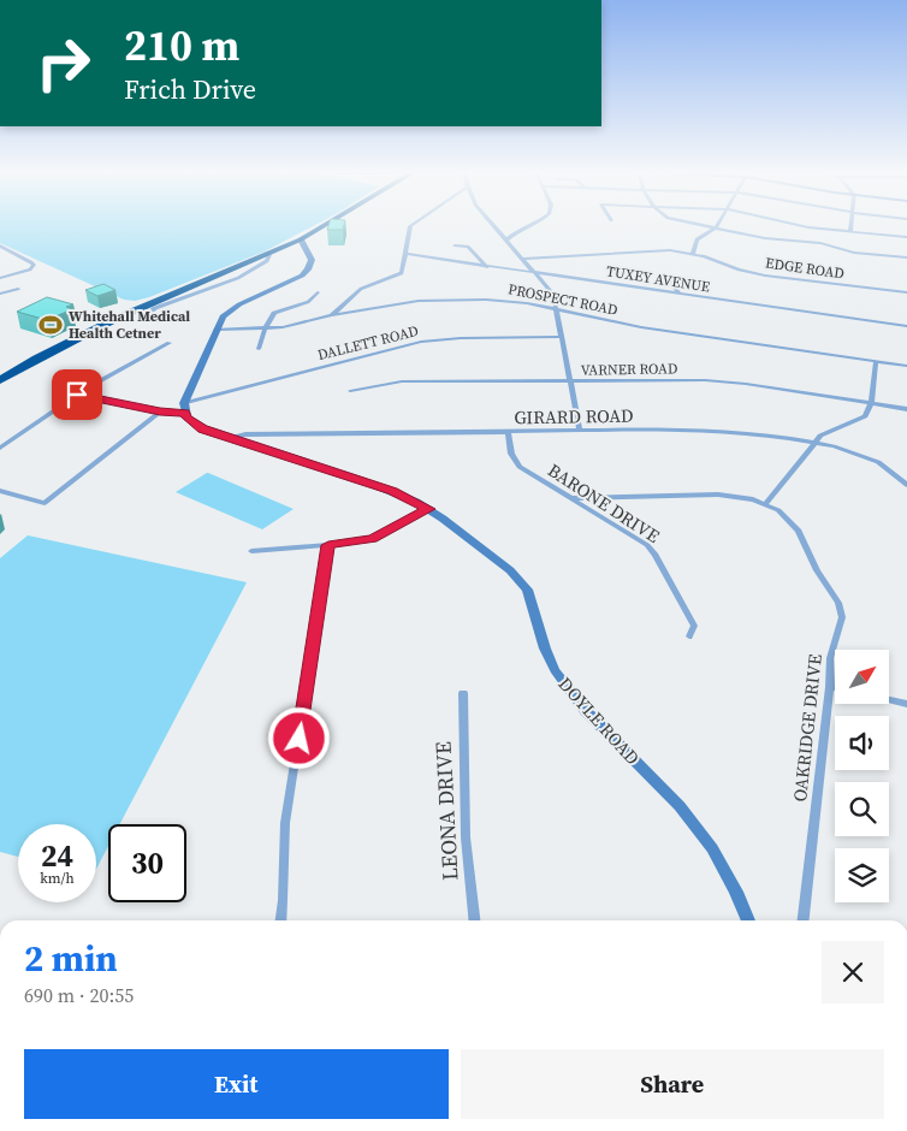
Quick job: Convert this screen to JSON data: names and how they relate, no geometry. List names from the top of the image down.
{
  "streets": {
    "street": [
      "EDGE ROAD",
      "TUXEY AVENUE",
      "PROSPECT ROAD",
      "DALLETT ROAD",
      "VARNER ROAD",
      "GIRARD ROAD",
      "BARONE DRIVE",
      "DOYLE ROAD",
      "OAKRIDGE DRIVE",
      "LEONA DRIVE"
    ]
  },
  "crossings": [
    ["DALLETT ROAD", "DOYLE ROAD"],
    ["GIRARD ROAD", "BARONE DRIVE"],
    ["GIRARD ROAD", "DOYLE ROAD"],
    ["BARONE DRIVE", "OAKRIDGE DRIVE"]
  ],
  "places": {
    "sports": ["Whitehall Medical Health Cetner"]
  },
  "north": "top right",
  "page": {
    "turn": ["210 m", "Frich Drive"],
    "speed": "24 km/h",
    "limit": "30",
    "heading": ["2 min", "690 m · 20:55"],
    "buttons": ["Exit", "Share"]
  }
}
